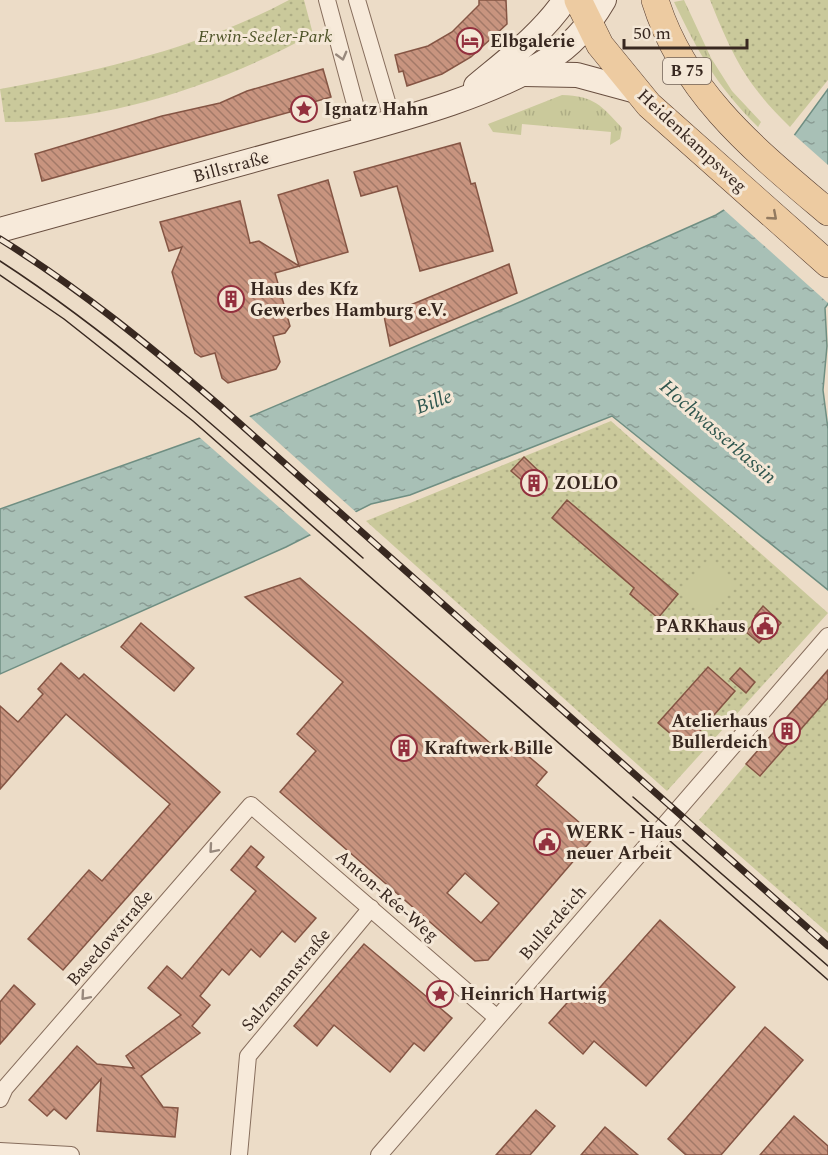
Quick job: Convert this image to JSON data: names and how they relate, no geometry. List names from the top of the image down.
{
  "streets": {
    "main road": ["B 75", "Heidenkampsweg", "Billstraße"],
    "street": [
      "Anton-Rée-Weg",
      "Bullerdeich",
      "Basedowstraße",
      "Salzmannstraße"
    ]
  },
  "crossings": [
    ["Heidenkampsweg", "Billstraße"],
    ["Anton-Rée-Weg", "Bullerdeich"],
    ["Anton-Rée-Weg", "Basedowstraße"],
    ["Anton-Rée-Weg", "Salzmannstraße"]
  ],
  "one_way": ["Basedowstraße"],
  "water": ["Bille", "Hochwasserbassin"],
  "parks": ["Erwin-Seeler-Park"],
  "places": {
    "hotel": ["Elbgalerie"],
    "place": ["Ignatz Hahn", "Heinrich Hartwig"],
    "building": [
      "Haus des Kfz Gewerbes Hamburg e.V.",
      "ZOLLO",
      "Atelierhaus Bullerdeich",
      "Kraftwerk Bille"
    ],
    "public building": ["PARKhaus", "WERK - Haus neuer Arbeit"]
  },
  "scale_bar": "50 m"
}
